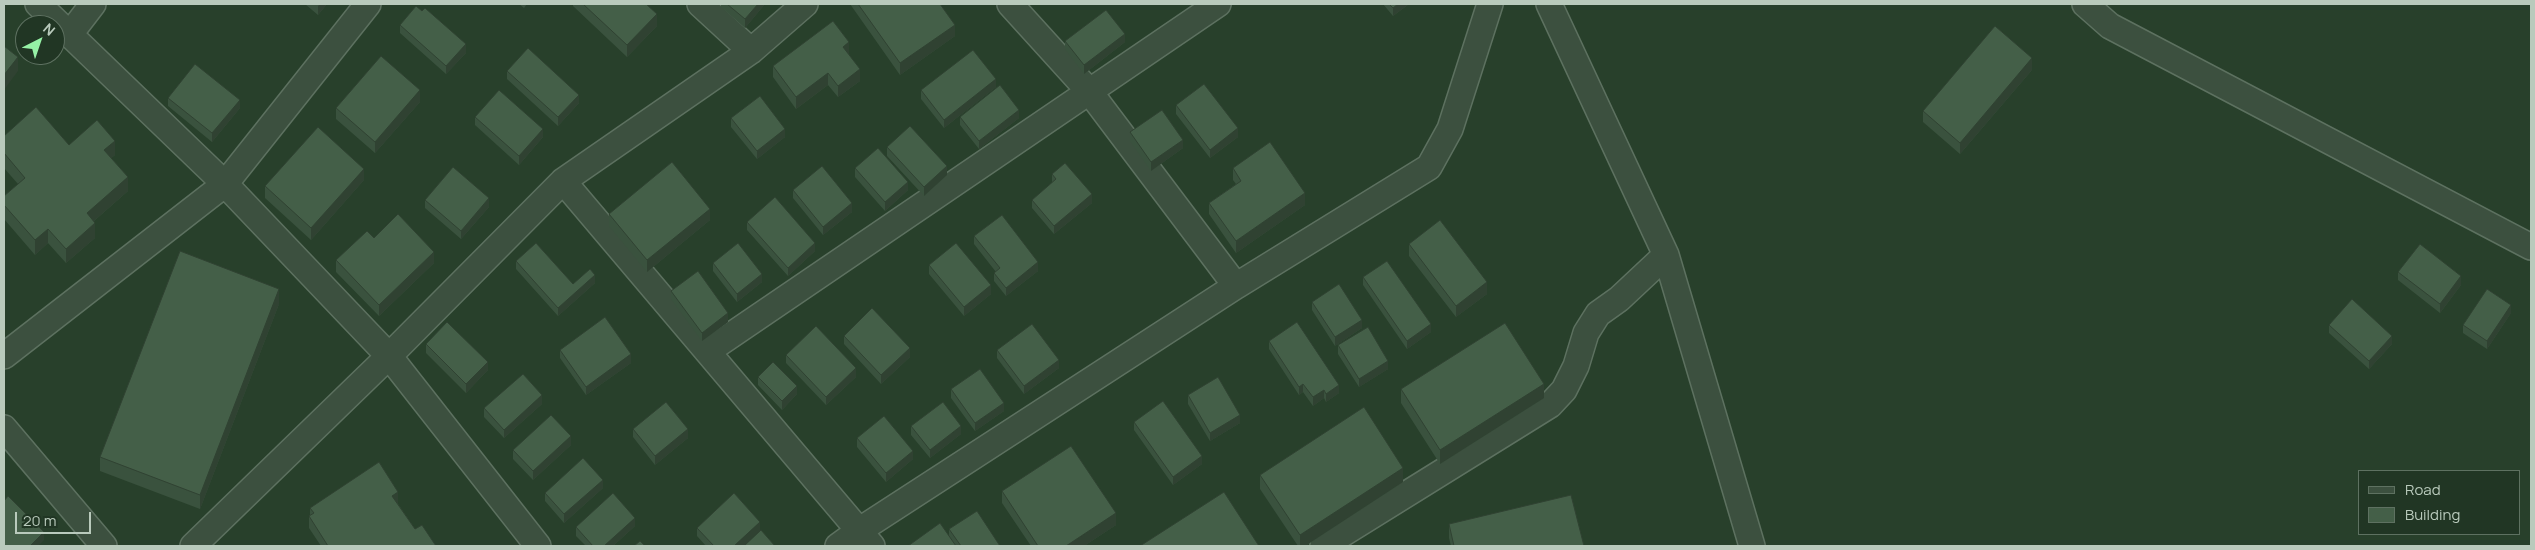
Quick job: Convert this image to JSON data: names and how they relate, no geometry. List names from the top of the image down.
{
  "legend": ["Road", "Building"],
  "scale_bar": "20 m",
  "north": "top right"
}
